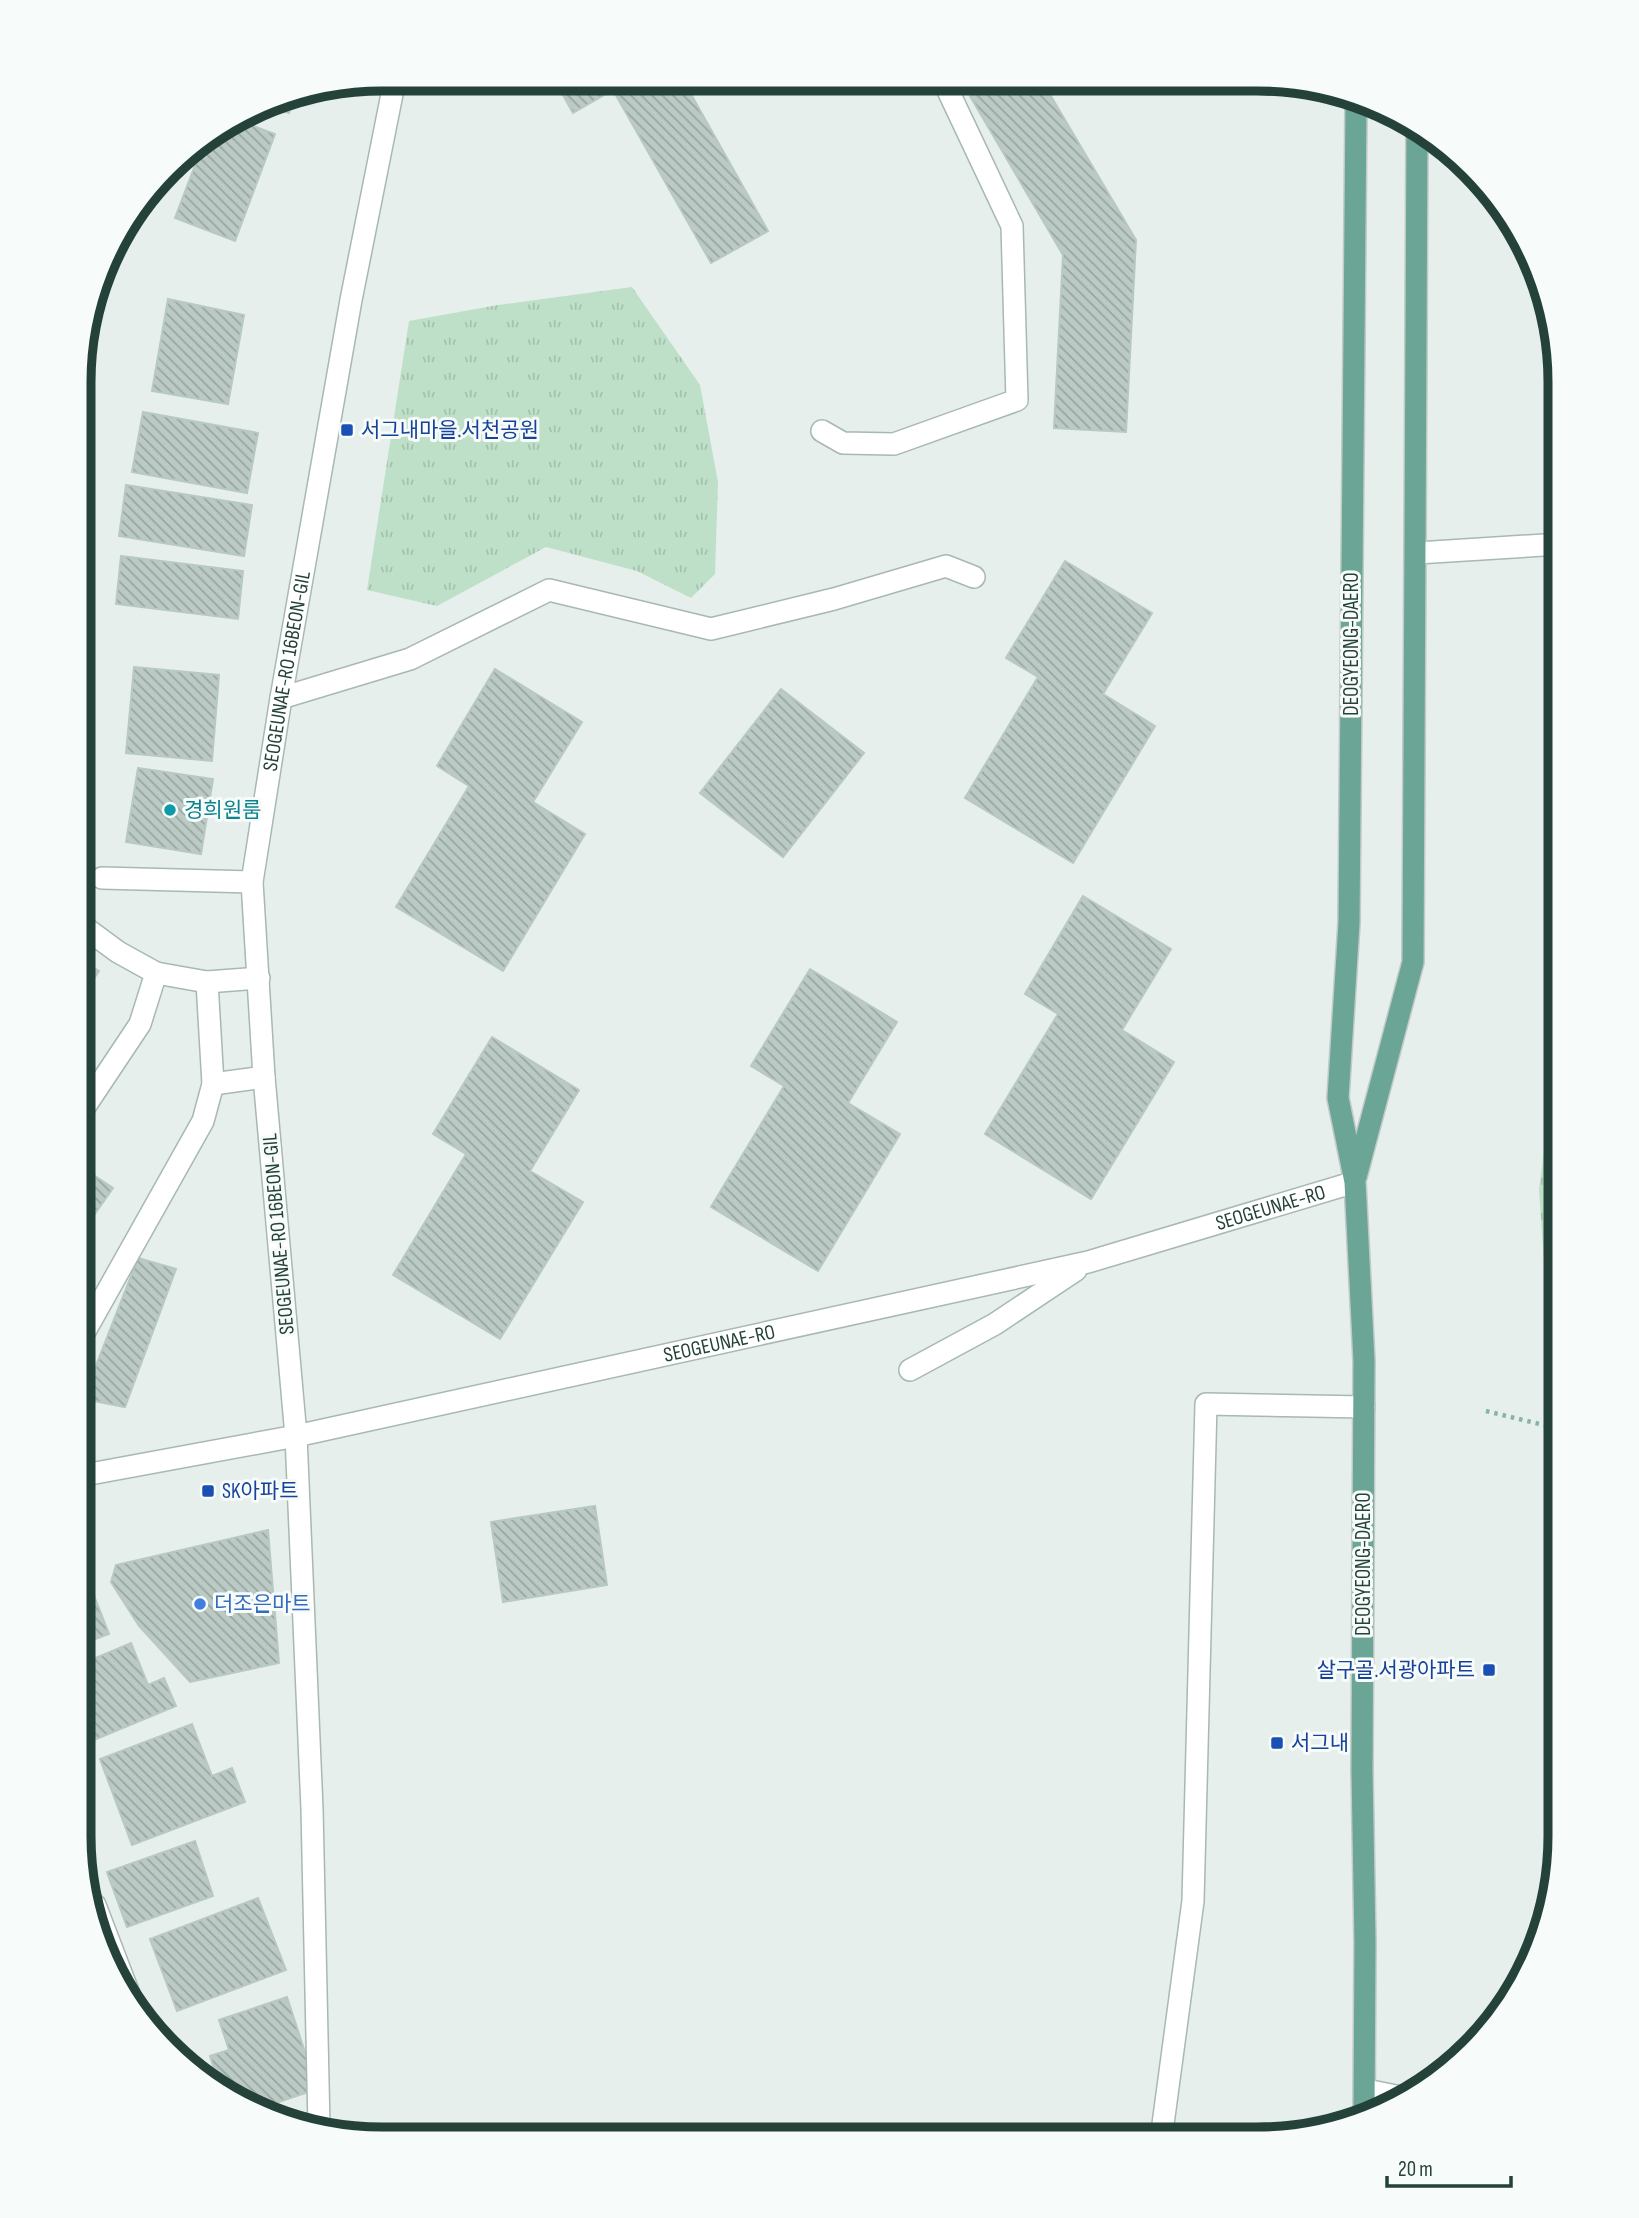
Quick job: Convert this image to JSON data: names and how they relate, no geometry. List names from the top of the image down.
{
  "streets": {
    "main road": ["DEOGYEONG-DAERO"],
    "street": ["SEOGEUNAE-RO 16BEON-GIL", "SEOGEUNAE-RO"]
  },
  "crossings": [
    ["DEOGYEONG-DAERO", "SEOGEUNAE-RO"],
    ["SEOGEUNAE-RO 16BEON-GIL", "SEOGEUNAE-RO"]
  ],
  "places": {
    "transit": [
      "서그내마을.서천공원",
      "SK아파트",
      "살구골.서광아파트",
      "서그내"
    ],
    "other": ["경희원룸", "더조은마트"]
  },
  "scale_bar": "20 m"
}
